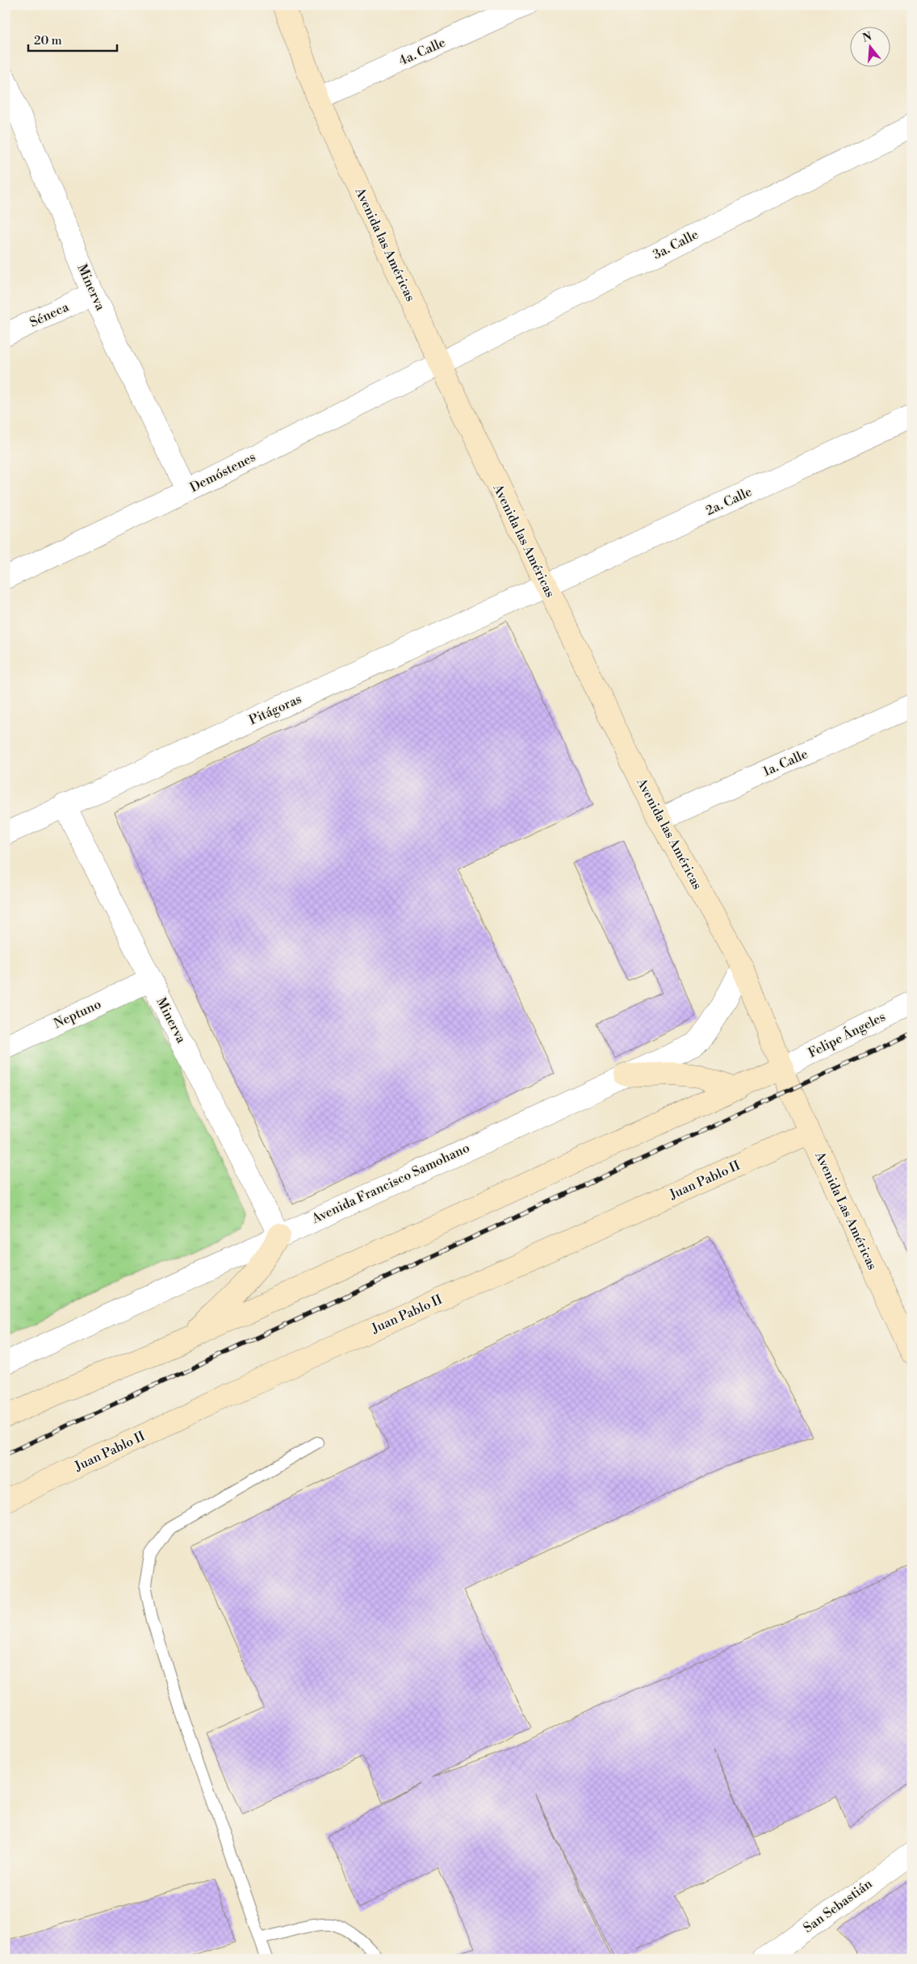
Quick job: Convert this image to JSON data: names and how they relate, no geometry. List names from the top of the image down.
{
  "streets": {
    "main road": ["Avenida las Américas", "Juan Pablo II", "Avenida Las Américas"],
    "street": [
      "4a. Calle",
      "3a. Calle",
      "Minerva",
      "Séneca",
      "Demóstenes",
      "2a. Calle",
      "Pitágoras",
      "1a. Calle",
      "Neptuno",
      "Felipe Ángeles",
      "Avenida Francisco Samohano",
      "San Sebastián"
    ]
  },
  "crossings": [
    ["4a. Calle", "Avenida las Américas"],
    ["Avenida las Américas", "3a. Calle"],
    ["Avenida las Américas", "Demóstenes"],
    ["Avenida las Américas", "2a. Calle"],
    ["Avenida las Américas", "Pitágoras"],
    ["Avenida las Américas", "1a. Calle"],
    ["Avenida las Américas", "Felipe Ángeles"],
    ["Avenida las Américas", "Avenida Francisco Samohano"],
    ["Avenida las Américas", "Avenida Las Américas"],
    ["3a. Calle", "Demóstenes"],
    ["Minerva", "Séneca"],
    ["Minerva", "Demóstenes"],
    ["Minerva", "Pitágoras"],
    ["Minerva", "Neptuno"],
    ["Minerva", "Avenida Francisco Samohano"],
    ["2a. Calle", "Pitágoras"],
    ["Felipe Ángeles", "Avenida Las Américas"],
    ["Juan Pablo II", "Avenida Las Américas"]
  ],
  "scale_bar": "20 m",
  "north": "top"
}
